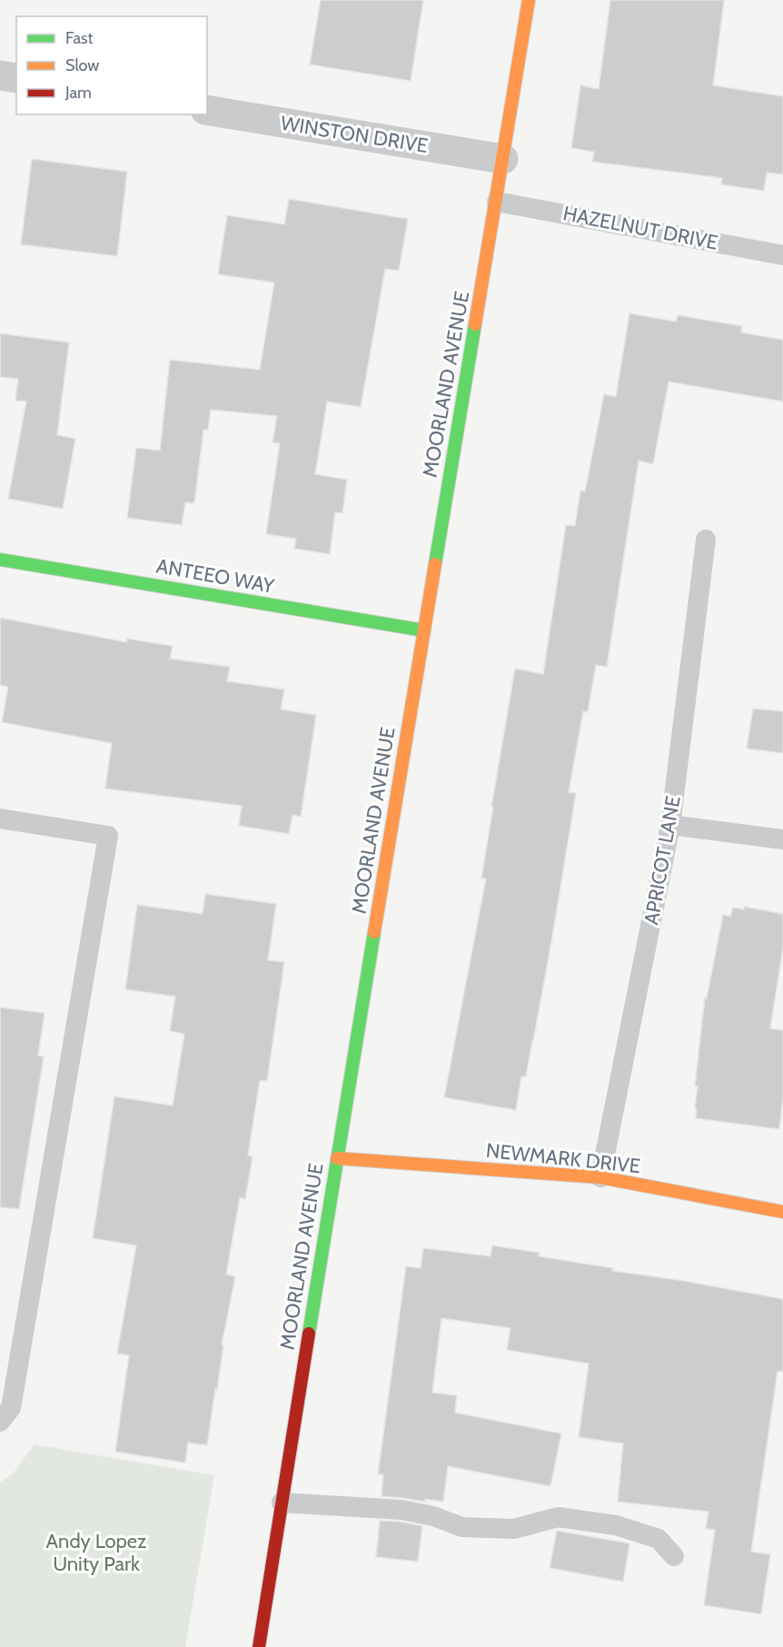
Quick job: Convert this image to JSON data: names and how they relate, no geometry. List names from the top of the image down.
{
  "streets": {
    "street": [
      "WINSTON DRIVE",
      "MOORLAND AVENUE",
      "ANTEEO WAY",
      "NEWMARK DRIVE"
    ],
    "lane": ["HAZELNUT DRIVE", "APRICOT LANE"]
  },
  "crossings": [
    ["WINSTON DRIVE", "MOORLAND AVENUE"],
    ["HAZELNUT DRIVE", "MOORLAND AVENUE"],
    ["MOORLAND AVENUE", "ANTEEO WAY"],
    ["MOORLAND AVENUE", "NEWMARK DRIVE"],
    ["APRICOT LANE", "NEWMARK DRIVE"]
  ],
  "parks": ["Andy Lopez Unity Park"],
  "legend": ["Fast", "Slow", "Jam"]
}
